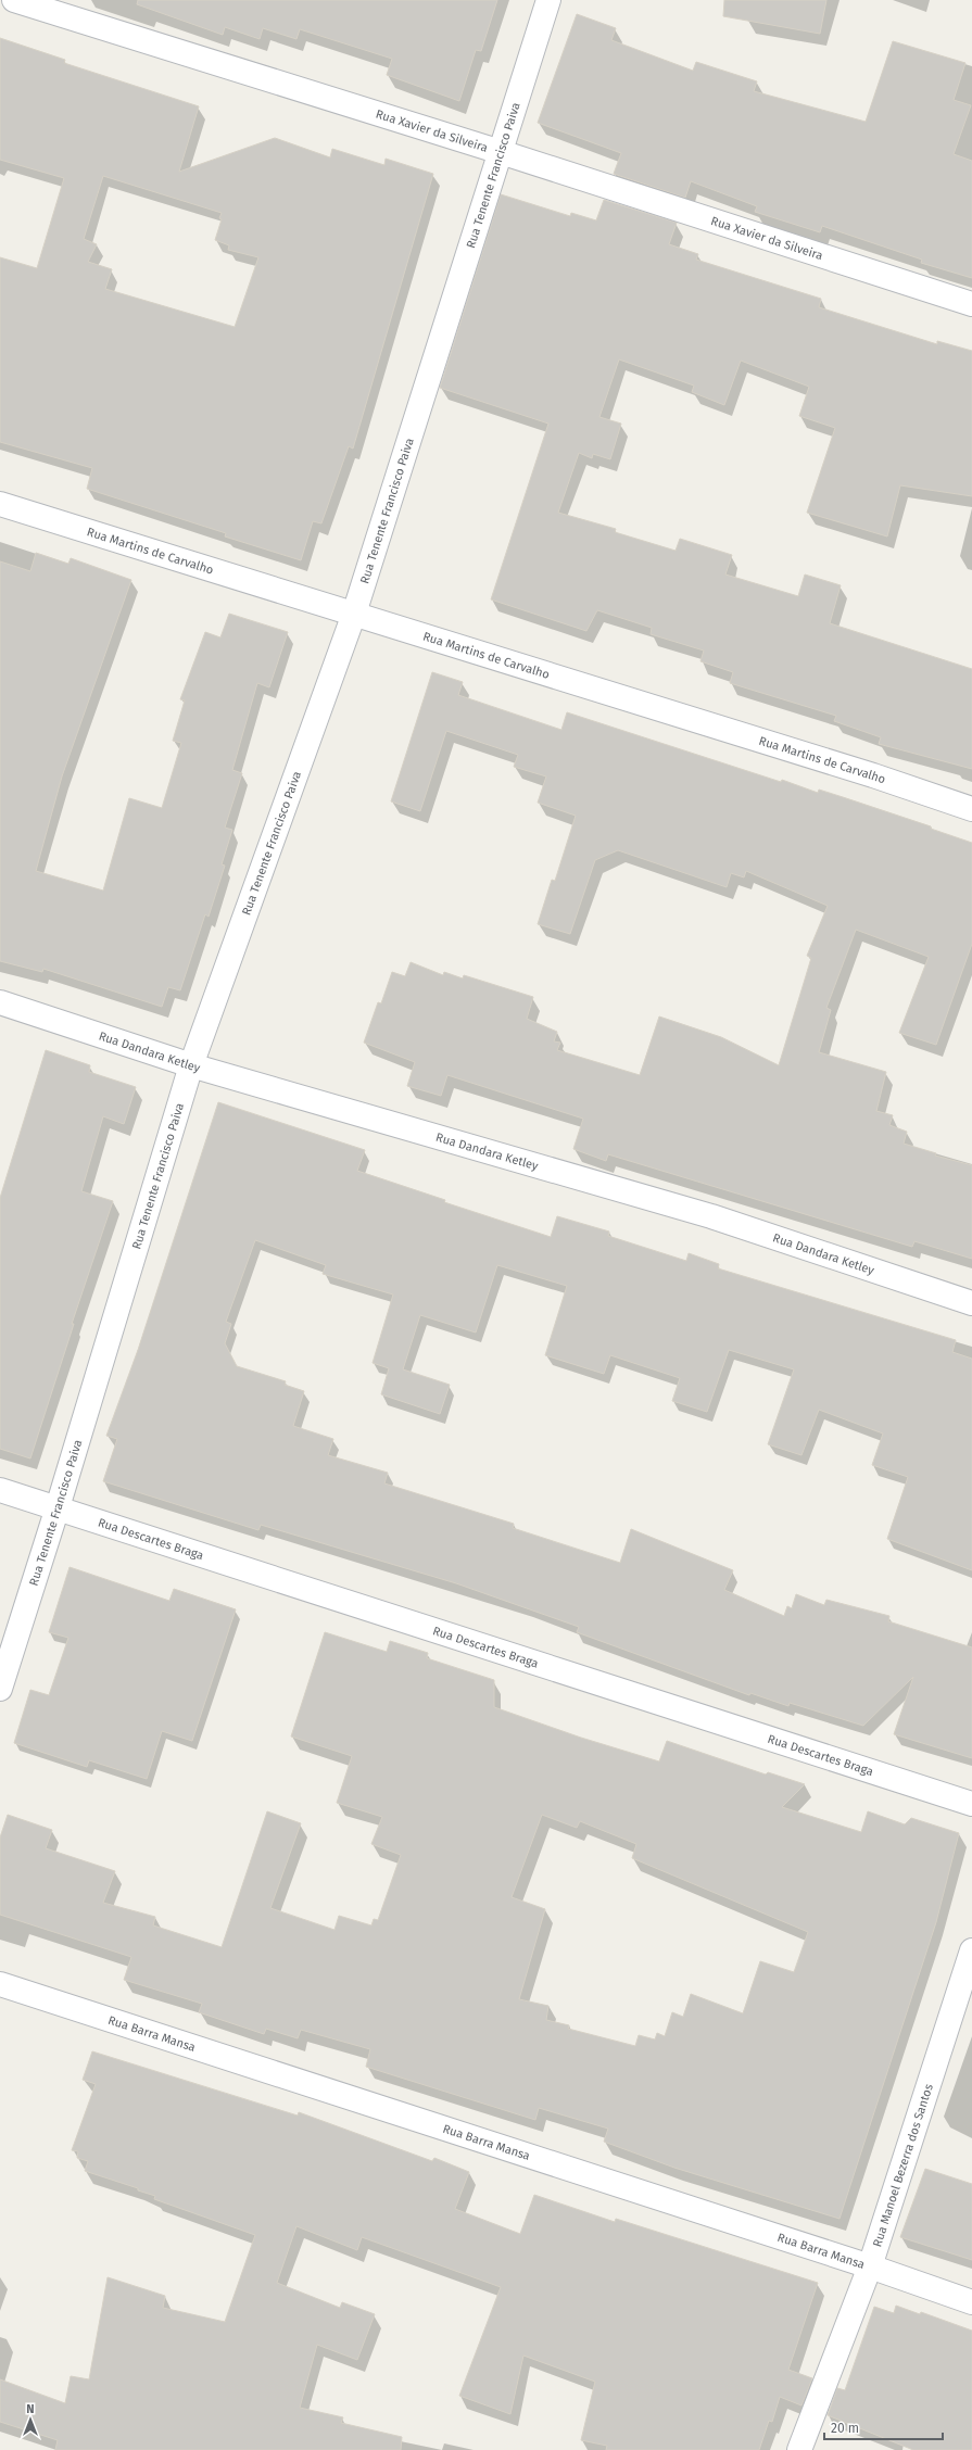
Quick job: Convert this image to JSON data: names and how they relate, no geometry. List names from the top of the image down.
{
  "streets": {
    "street": [
      "Rua Xavier da Silveira",
      "Rua Tenente Francisco Paiva",
      "Rua Martins de Carvalho",
      "Rua Dandara Ketley",
      "Rua Descartes Braga",
      "Rua Barra Mansa",
      "Rua Manoel Bezerra dos Santos"
    ]
  },
  "crossings": [
    ["Rua Xavier da Silveira", "Rua Tenente Francisco Paiva"],
    ["Rua Tenente Francisco Paiva", "Rua Martins de Carvalho"],
    ["Rua Tenente Francisco Paiva", "Rua Dandara Ketley"],
    ["Rua Tenente Francisco Paiva", "Rua Descartes Braga"],
    ["Rua Barra Mansa", "Rua Manoel Bezerra dos Santos"]
  ],
  "scale_bar": "20 m",
  "north": "top"
}
